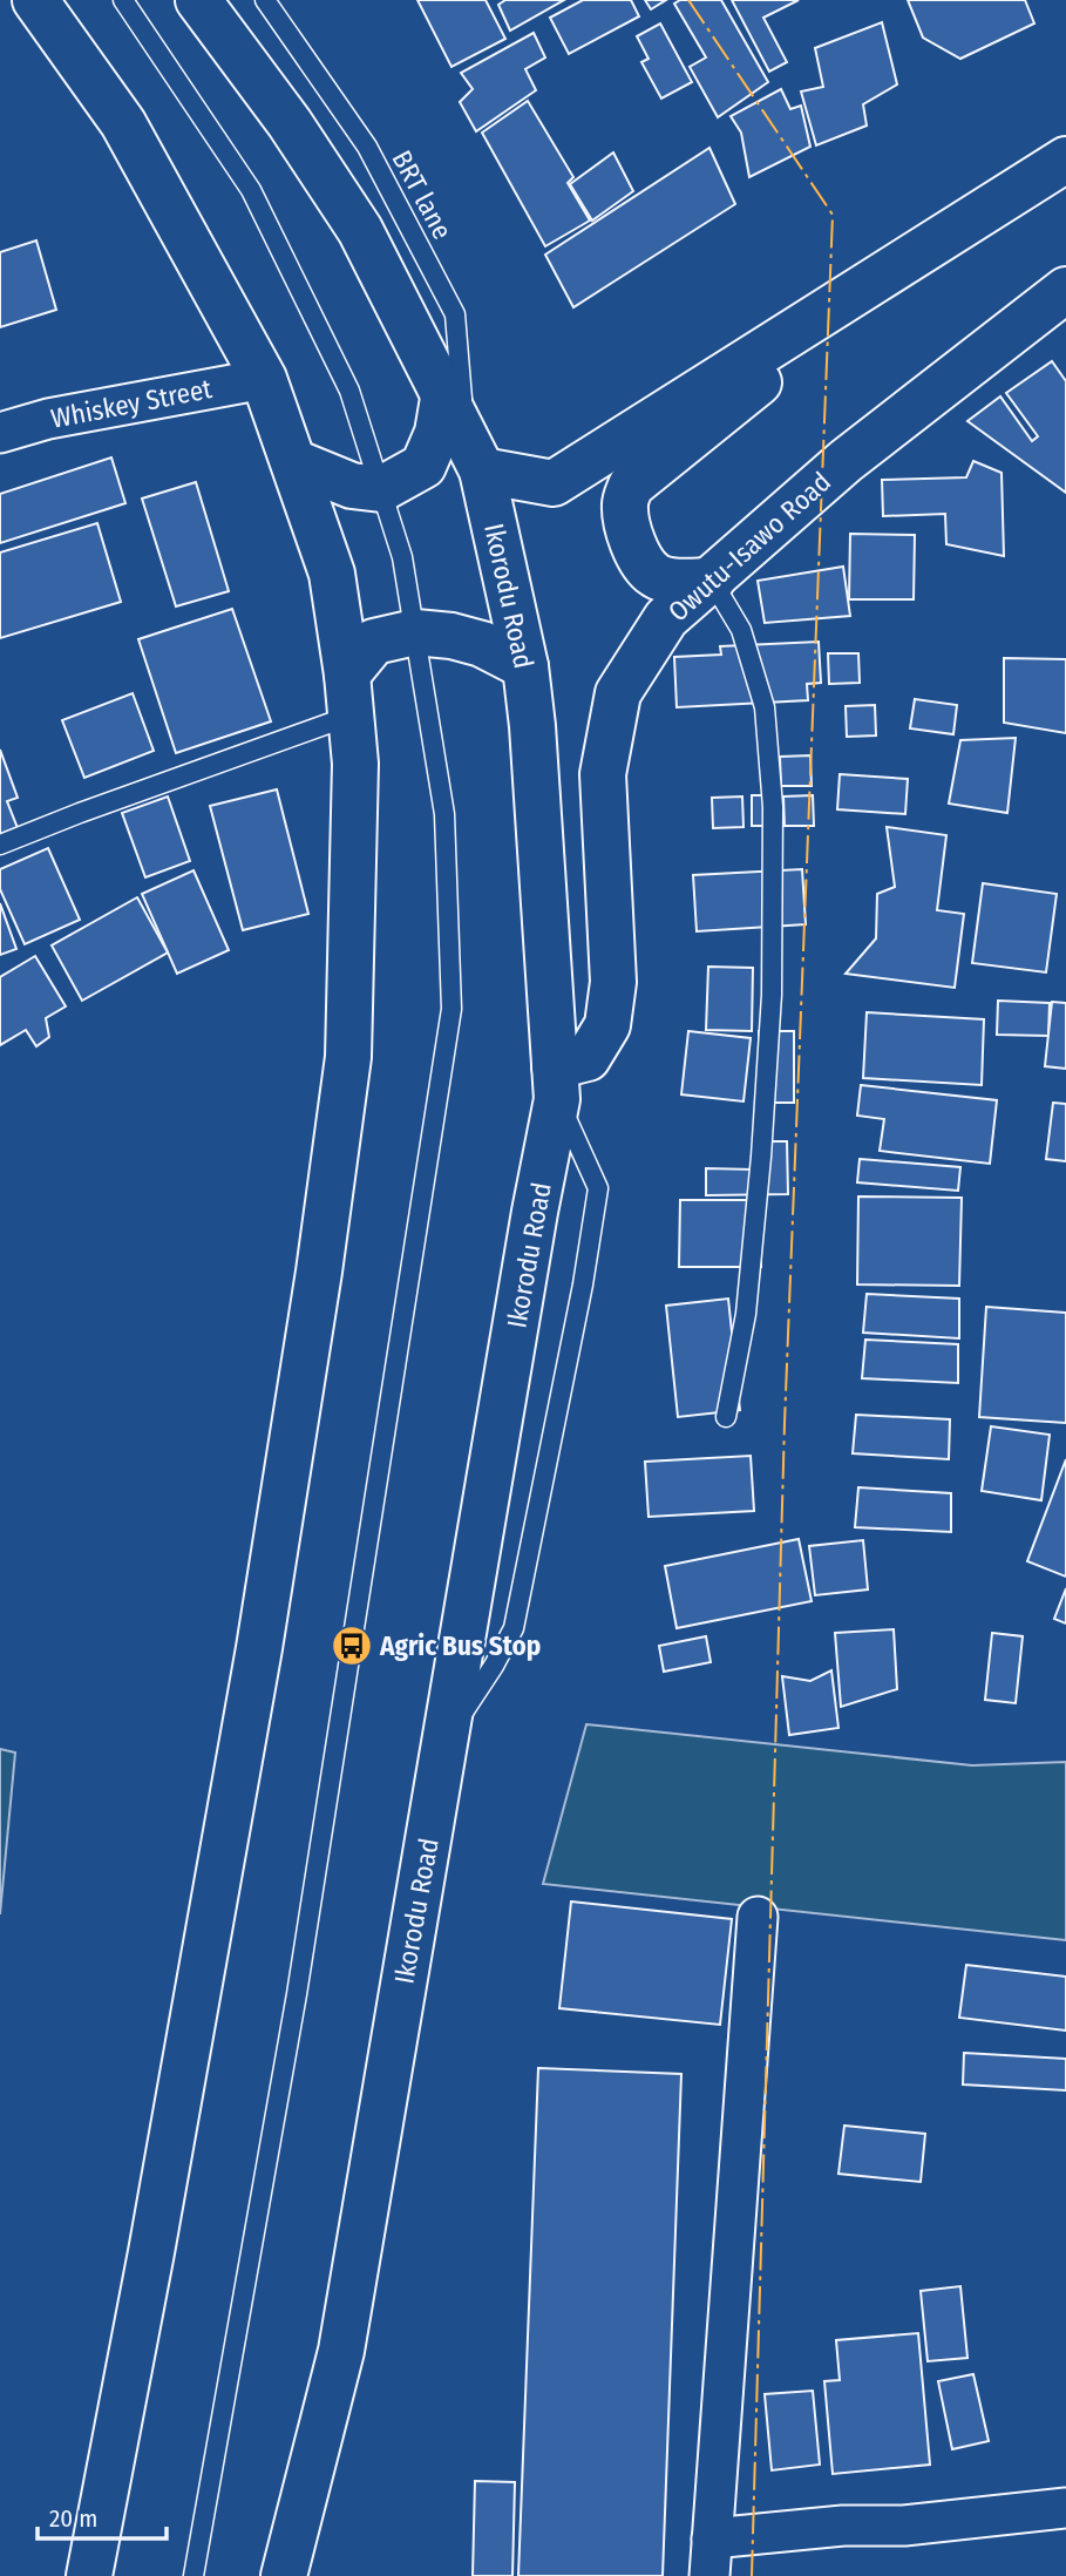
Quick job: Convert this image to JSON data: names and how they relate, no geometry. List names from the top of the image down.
{
  "streets": {
    "main road": ["Owutu-Isawo Road", "Ikorodu Road"],
    "street": ["Whiskey Street"],
    "lane": ["BRT lane"]
  },
  "crossings": [
    ["BRT lane", "Ikorodu Road"],
    ["Owutu-Isawo Road", "Ikorodu Road"]
  ],
  "places": {
    "bus stop": ["Agric Bus Stop"]
  },
  "scale_bar": "20 m"
}
